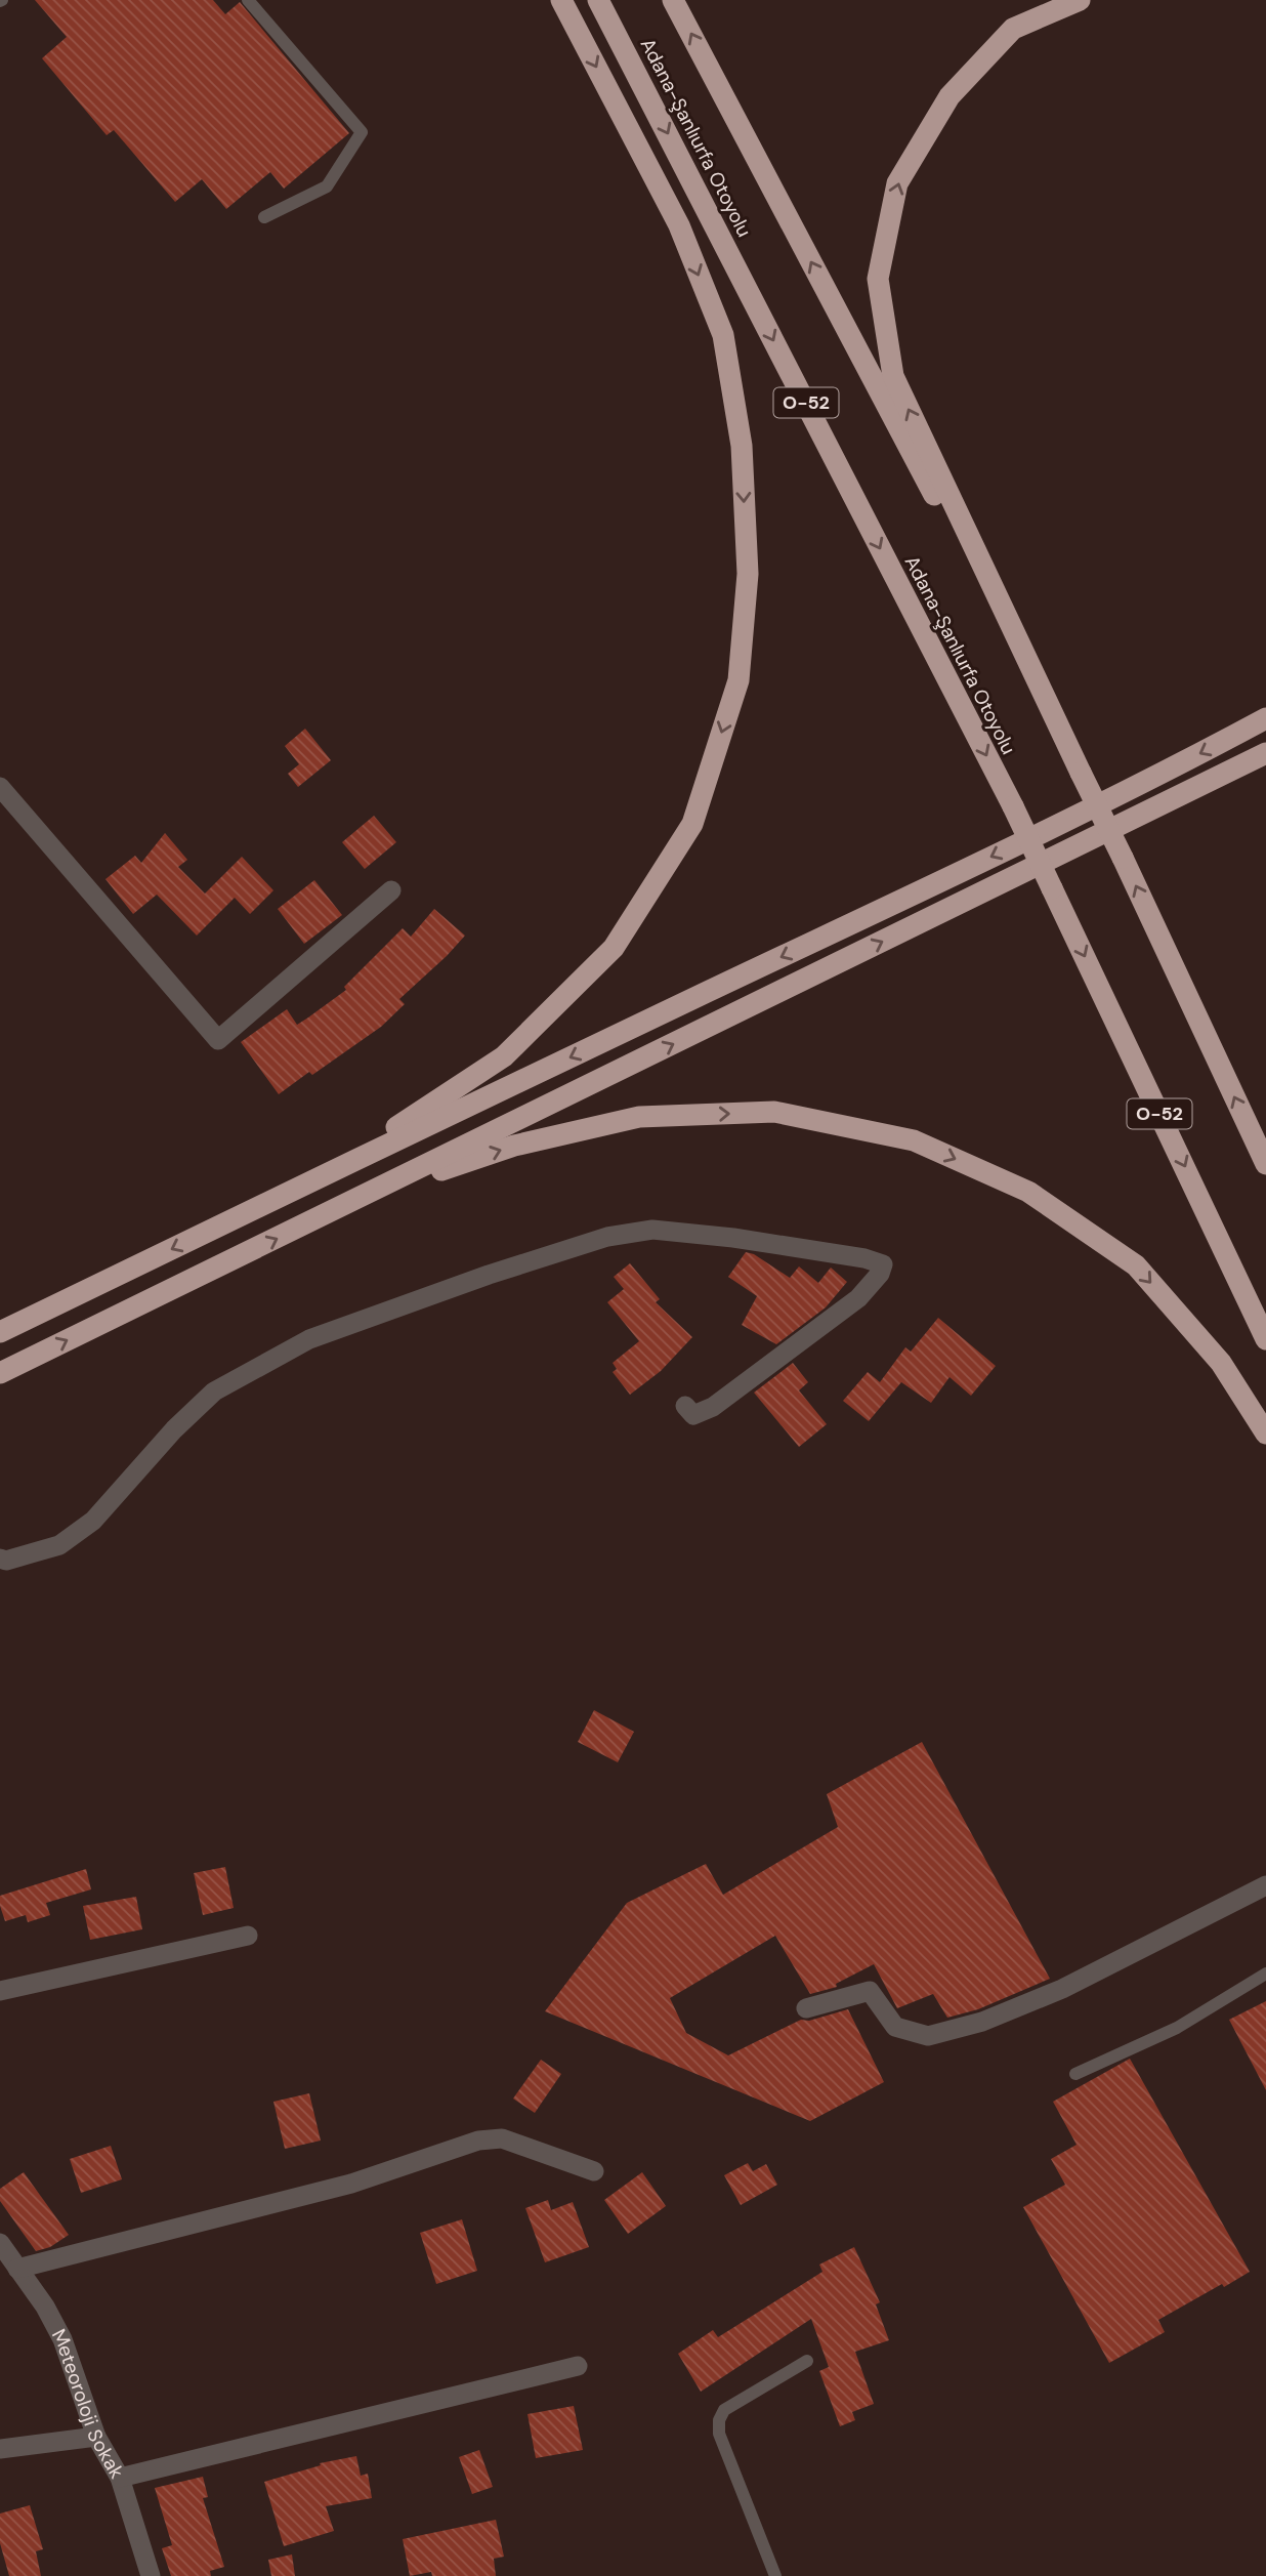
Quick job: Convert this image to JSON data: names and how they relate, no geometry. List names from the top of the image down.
{
  "streets": {
    "highway": ["Adana-Şanlıurfa Otoyolu", "O-52"],
    "street": ["Meteoroloji Sokak"]
  }
}
